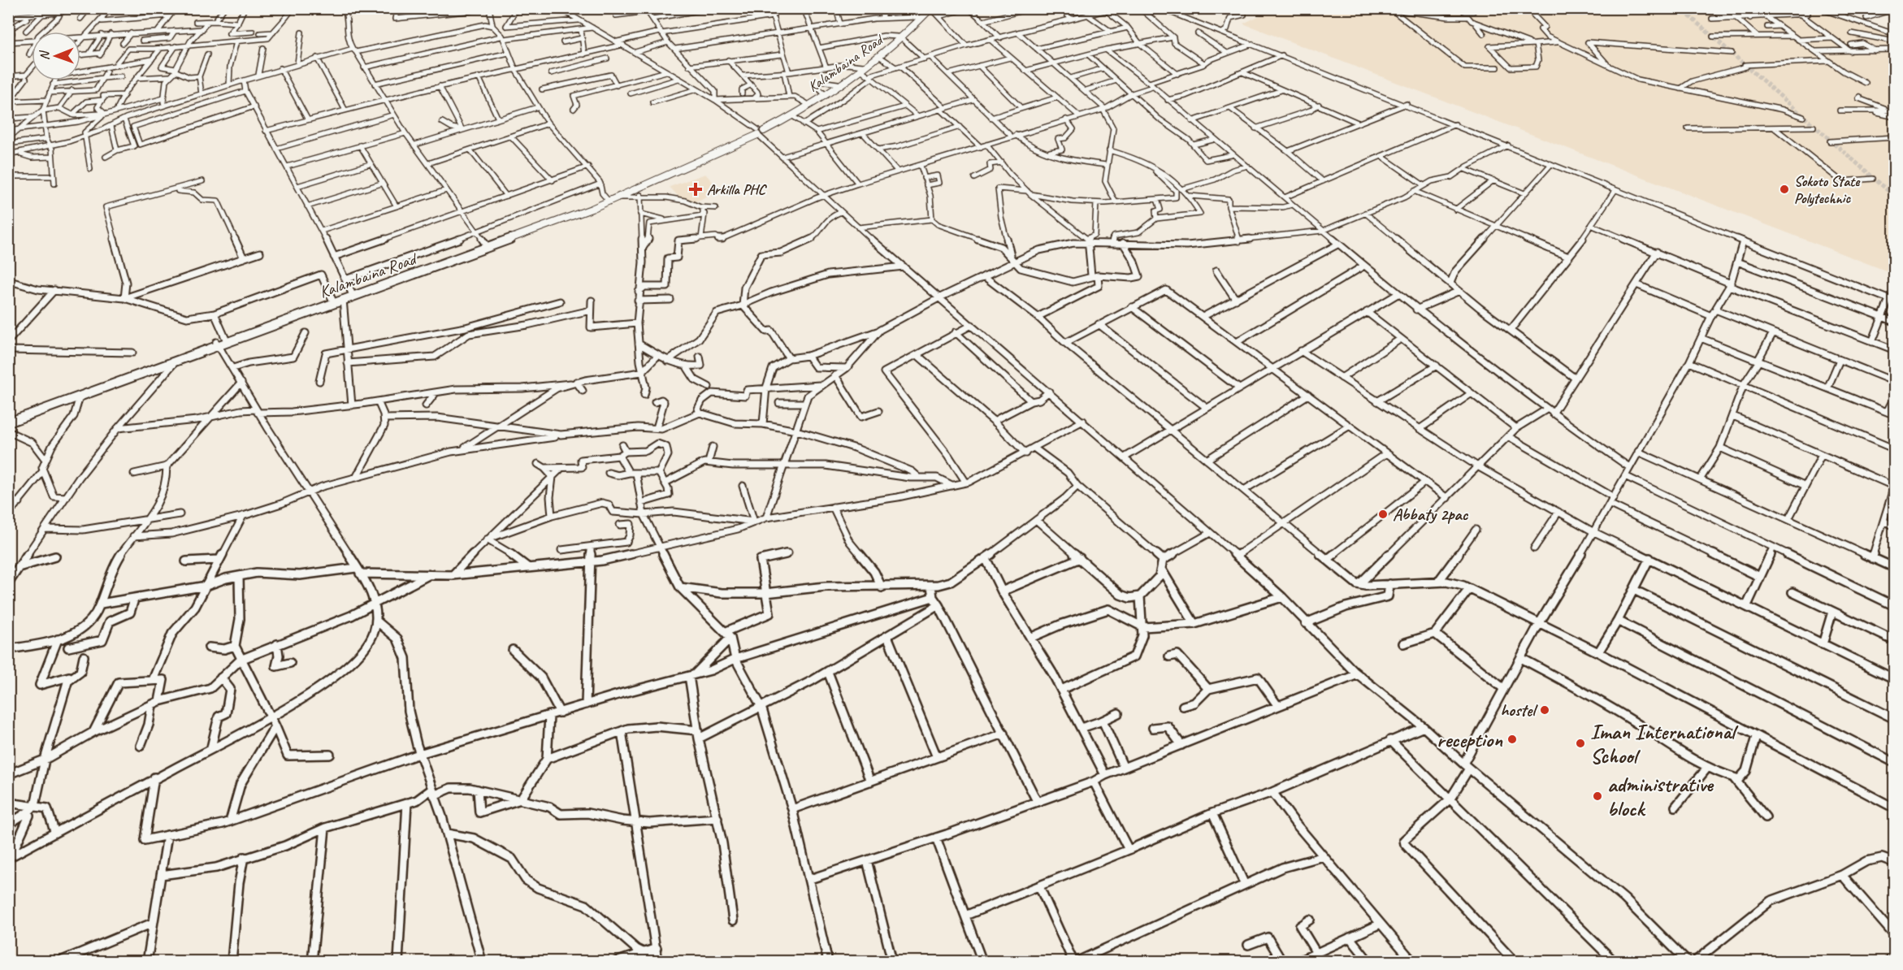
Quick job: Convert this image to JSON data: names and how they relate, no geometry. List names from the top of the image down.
{
  "streets": {
    "main road": ["Kalambaina Road"]
  },
  "places": {
    "health": ["Arkilla PHC"],
    "other": [
      "Sokoto State Polytechnic",
      "Abbaty 2pac",
      "hostel",
      "reception",
      "Iman International School",
      "administrative block"
    ]
  },
  "north": "left"
}
